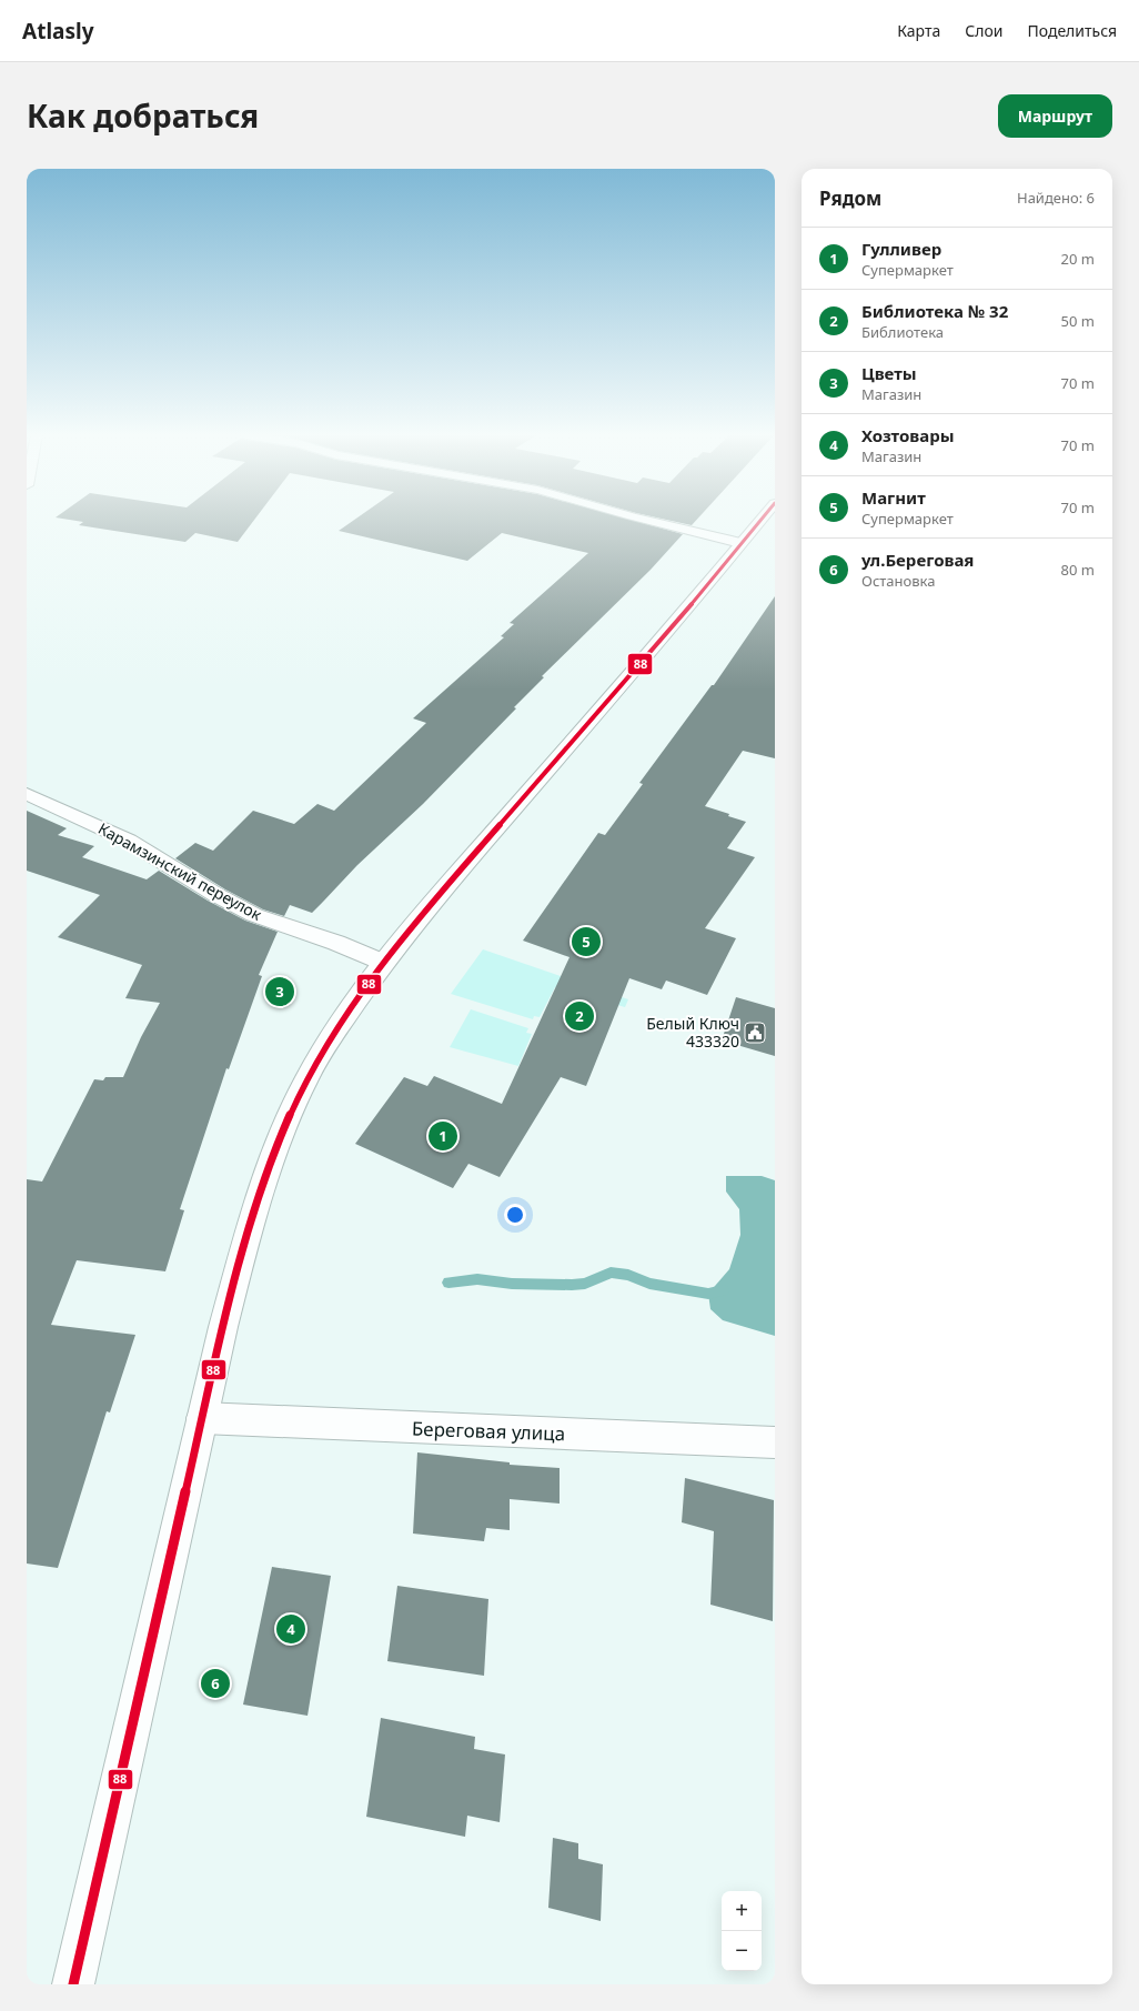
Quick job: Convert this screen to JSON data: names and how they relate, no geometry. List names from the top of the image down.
{
  "streets": {
    "street": ["Карамзинский переулок", "Береговая улица"]
  },
  "places": {
    "public building": ["Белый Ключ 433320"]
  },
  "lines": ["transit line 88"],
  "page": {
    "header": "Atlasly",
    "nav": ["Карта", "Слои", "Поделиться"],
    "title": "Как добраться",
    "buttons": "Маршрут",
    "heading": ["Рядом", "Найдено: 6"],
    "list": [
      {
        "mark": "1",
        "name": "Гулливер",
        "note": "Супермаркет",
        "value": "20 m"
      },
      {
        "mark": "2",
        "name": "Библиотека № 32",
        "note": "Библиотека",
        "value": "50 m"
      },
      {
        "mark": "3",
        "name": "Цветы",
        "note": "Магазин",
        "value": "70 m"
      },
      {
        "mark": "4",
        "name": "Хозтовары",
        "note": "Магазин",
        "value": "70 m"
      },
      {
        "mark": "5",
        "name": "Магнит",
        "note": "Супермаркет",
        "value": "70 m"
      },
      {
        "mark": "6",
        "name": "ул.Береговая",
        "note": "Остановка",
        "value": "80 m"
      }
    ],
    "pins": [
      "5",
      "3",
      "2",
      "1",
      "4",
      "6"
    ],
    "map_buttons": ["+", "−"]
  }
}
